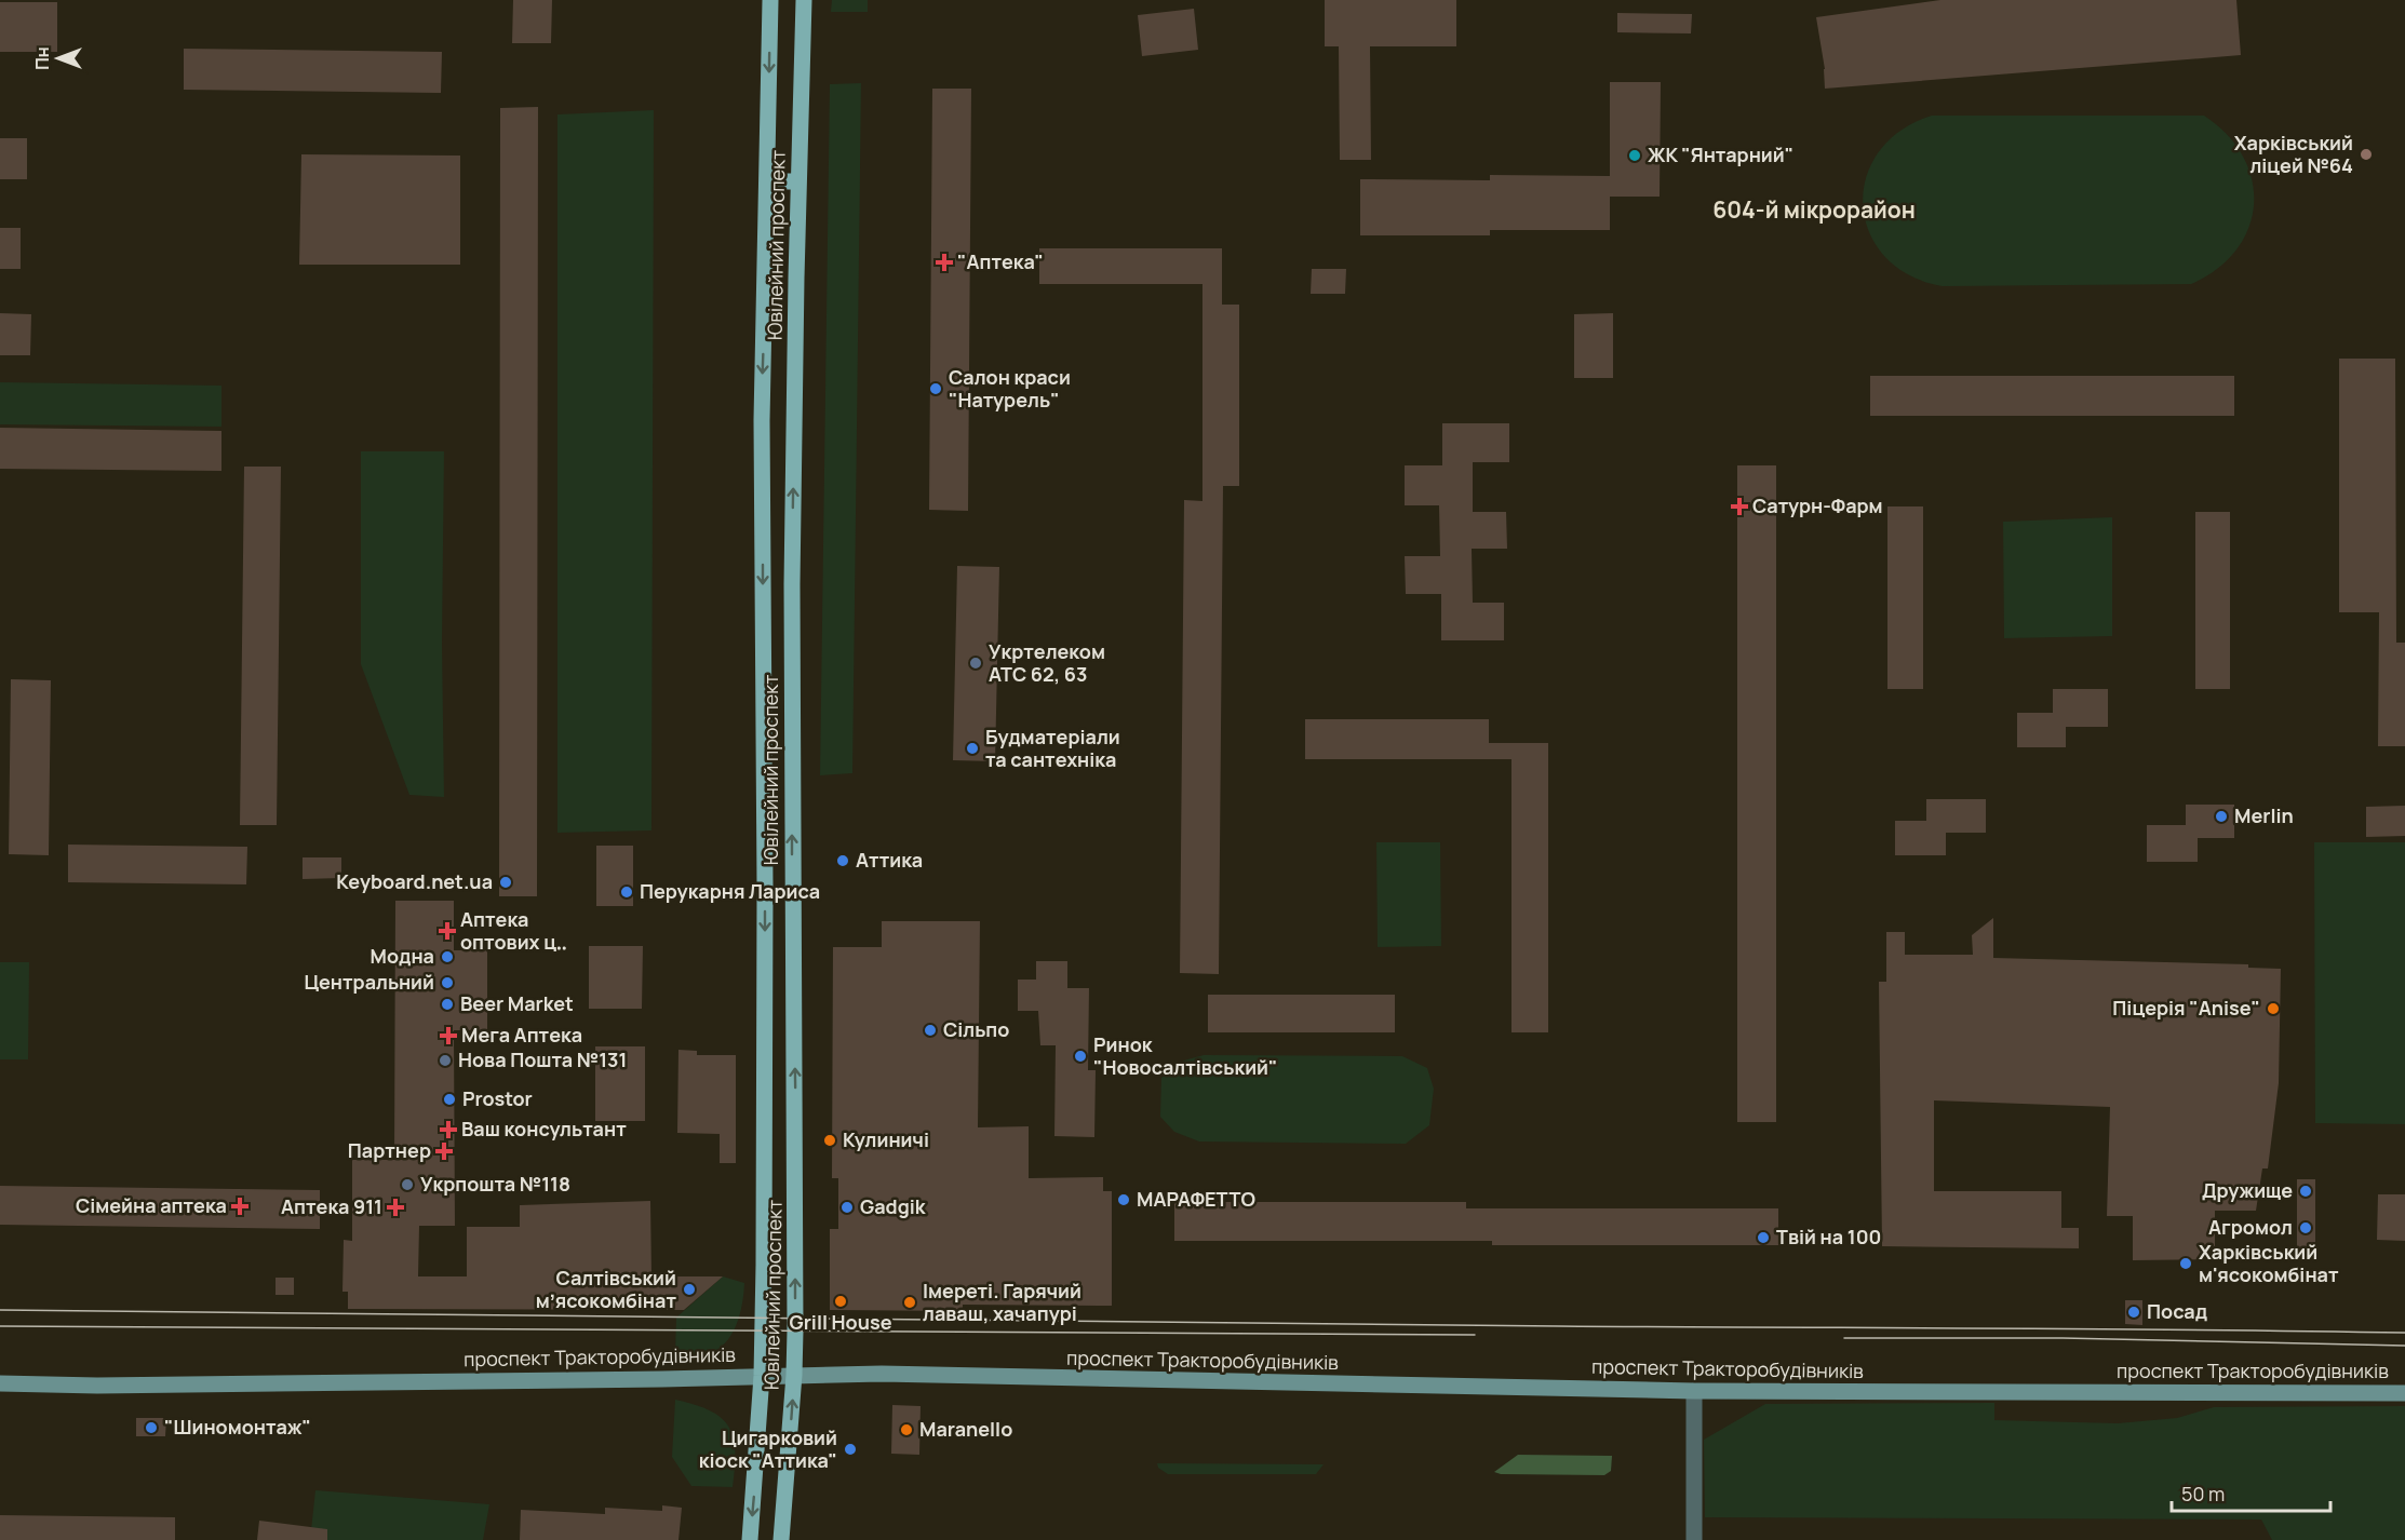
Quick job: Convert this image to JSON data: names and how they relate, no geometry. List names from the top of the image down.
{
  "streets": {
    "main road": ["Ювілейний проспект", "проспект Тракторобудівників"]
  },
  "crossings": [
    ["Ювілейний проспект", "проспект Тракторобудівників"]
  ],
  "districts": ["604-й мікрорайон"],
  "places": {
    "other": [
      "Харківський ліцей №64",
      "ЖК \"Янтарний\"",
      "Салон краси \"Натурель\"",
      "Укртелеком АТС 62, 63",
      "Будматеріали та сантехніка",
      "Merlin",
      "Аттика",
      "Keyboard.net.ua",
      "Перукарня Лариса",
      "Модна",
      "Центральний",
      "Beer Market",
      "Піцерія \"Anise\"",
      "Сільпо",
      "Ринок \"Новосалтівський\"",
      "Нова Пошта №131",
      "Prostor",
      "Кулиничі",
      "Укрпошта №118",
      "Дружище",
      "МАРАФЕТТО",
      "Gadgik",
      "Агромол",
      "Твій на 100",
      "Харківський м'ясокомбінат",
      "Салтівський мʼясокомбінат",
      "Grill House",
      "Імереті. Гарячий лаваш, хачапурі",
      "Посад",
      "\"Шиномонтаж\"",
      "Maranello",
      "Цигарковий кіоск \"Аттика\""
    ],
    "health": [
      "\"Аптека\"",
      "Сатурн-Фарм",
      "Аптека оптових ц‥",
      "Мега Аптека",
      "Ваш консультант",
      "Партнер",
      "Сімейна аптека",
      "Аптека 911"
    ]
  },
  "scale_bar": "50 m",
  "north": "left"
}
